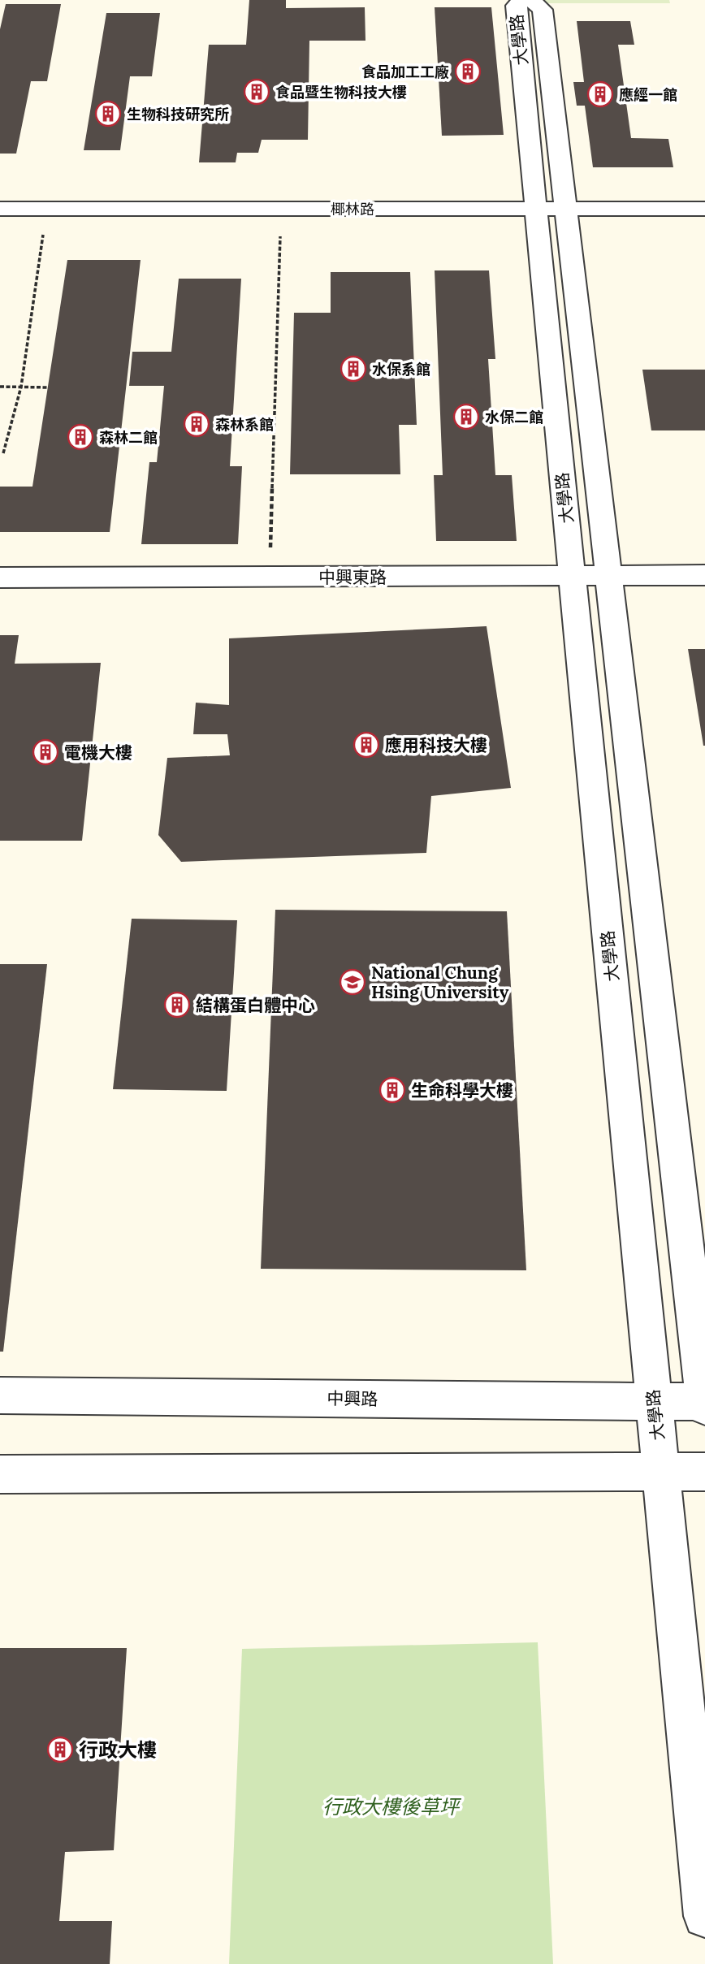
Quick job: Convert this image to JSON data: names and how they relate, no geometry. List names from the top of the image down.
{
  "streets": {
    "street": [
      "大學路",
      "椰林路",
      "中興東路",
      "中興路"
    ]
  },
  "crossings": [
    ["大學路", "椰林路"],
    ["大學路", "中興東路"],
    ["大學路", "中興路"]
  ],
  "parks": ["行政大樓後草坪"],
  "places": {
    "building": [
      "食品加工工廠",
      "食品暨生物科技大樓",
      "應經一館",
      "生物科技研究所",
      "水保系館",
      "水保二館",
      "森林系館",
      "森林二館",
      "應用科技大樓",
      "電機大樓",
      "結構蛋白體中心",
      "生命科學大樓",
      "行政大樓"
    ],
    "school or university": ["National Chung Hsing University"]
  }
}
